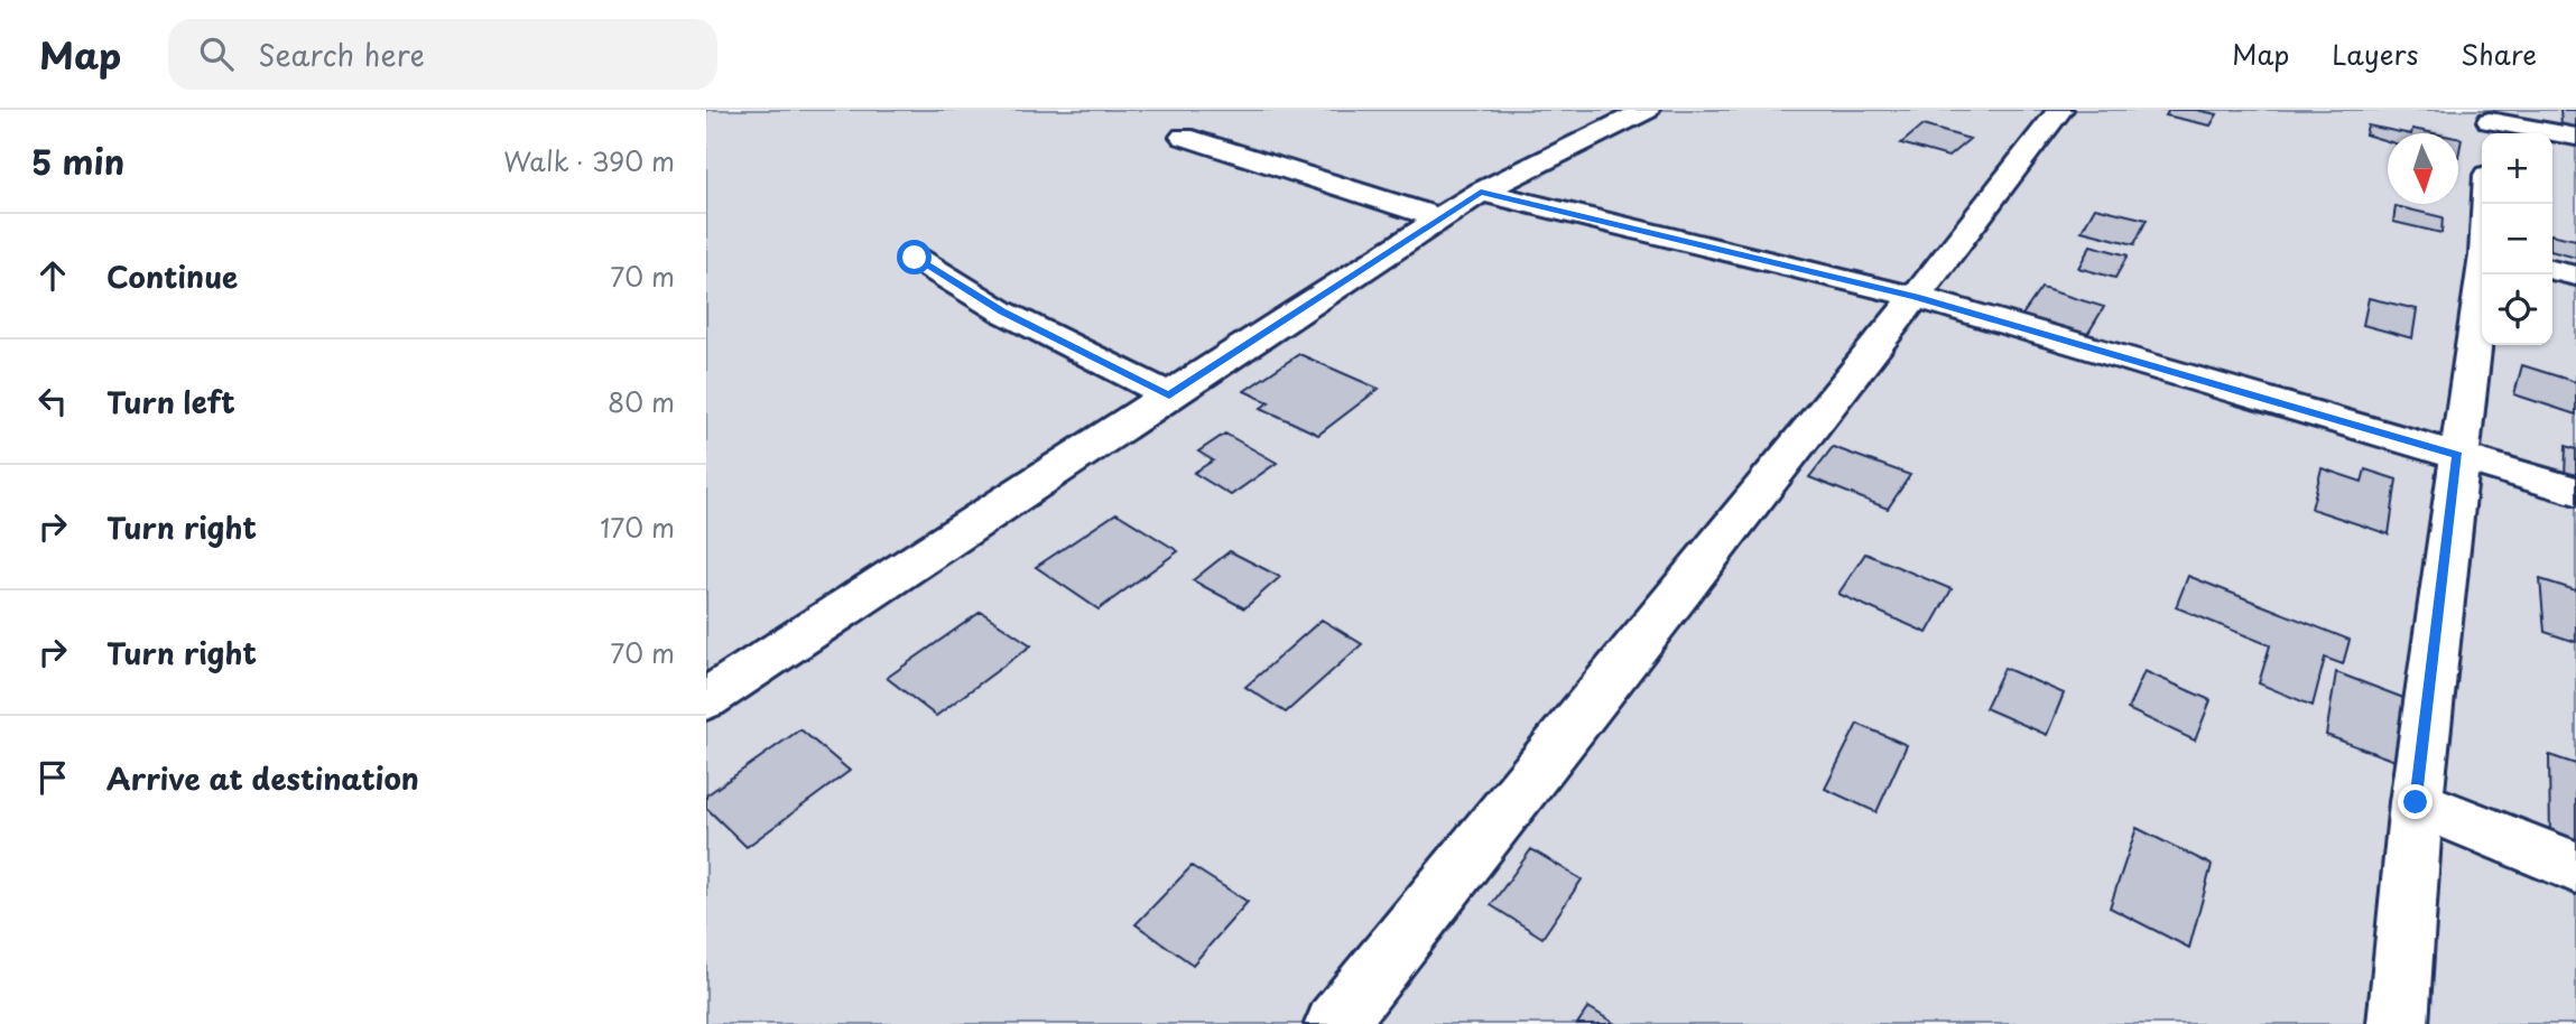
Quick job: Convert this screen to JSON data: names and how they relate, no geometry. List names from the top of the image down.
{
  "north": "bottom",
  "page": {
    "header": "Map",
    "search": "Search here",
    "nav": ["Map", "Layers", "Share"],
    "heading": ["5 min", "Walk · 390 m"],
    "map_buttons": ["+", "−"],
    "list": [
      ["Continue", "70 m"],
      ["Turn left", "80 m"],
      ["Turn right", "170 m"],
      ["Turn right", "70 m"],
      "Arrive at destination"
    ]
  }
}
